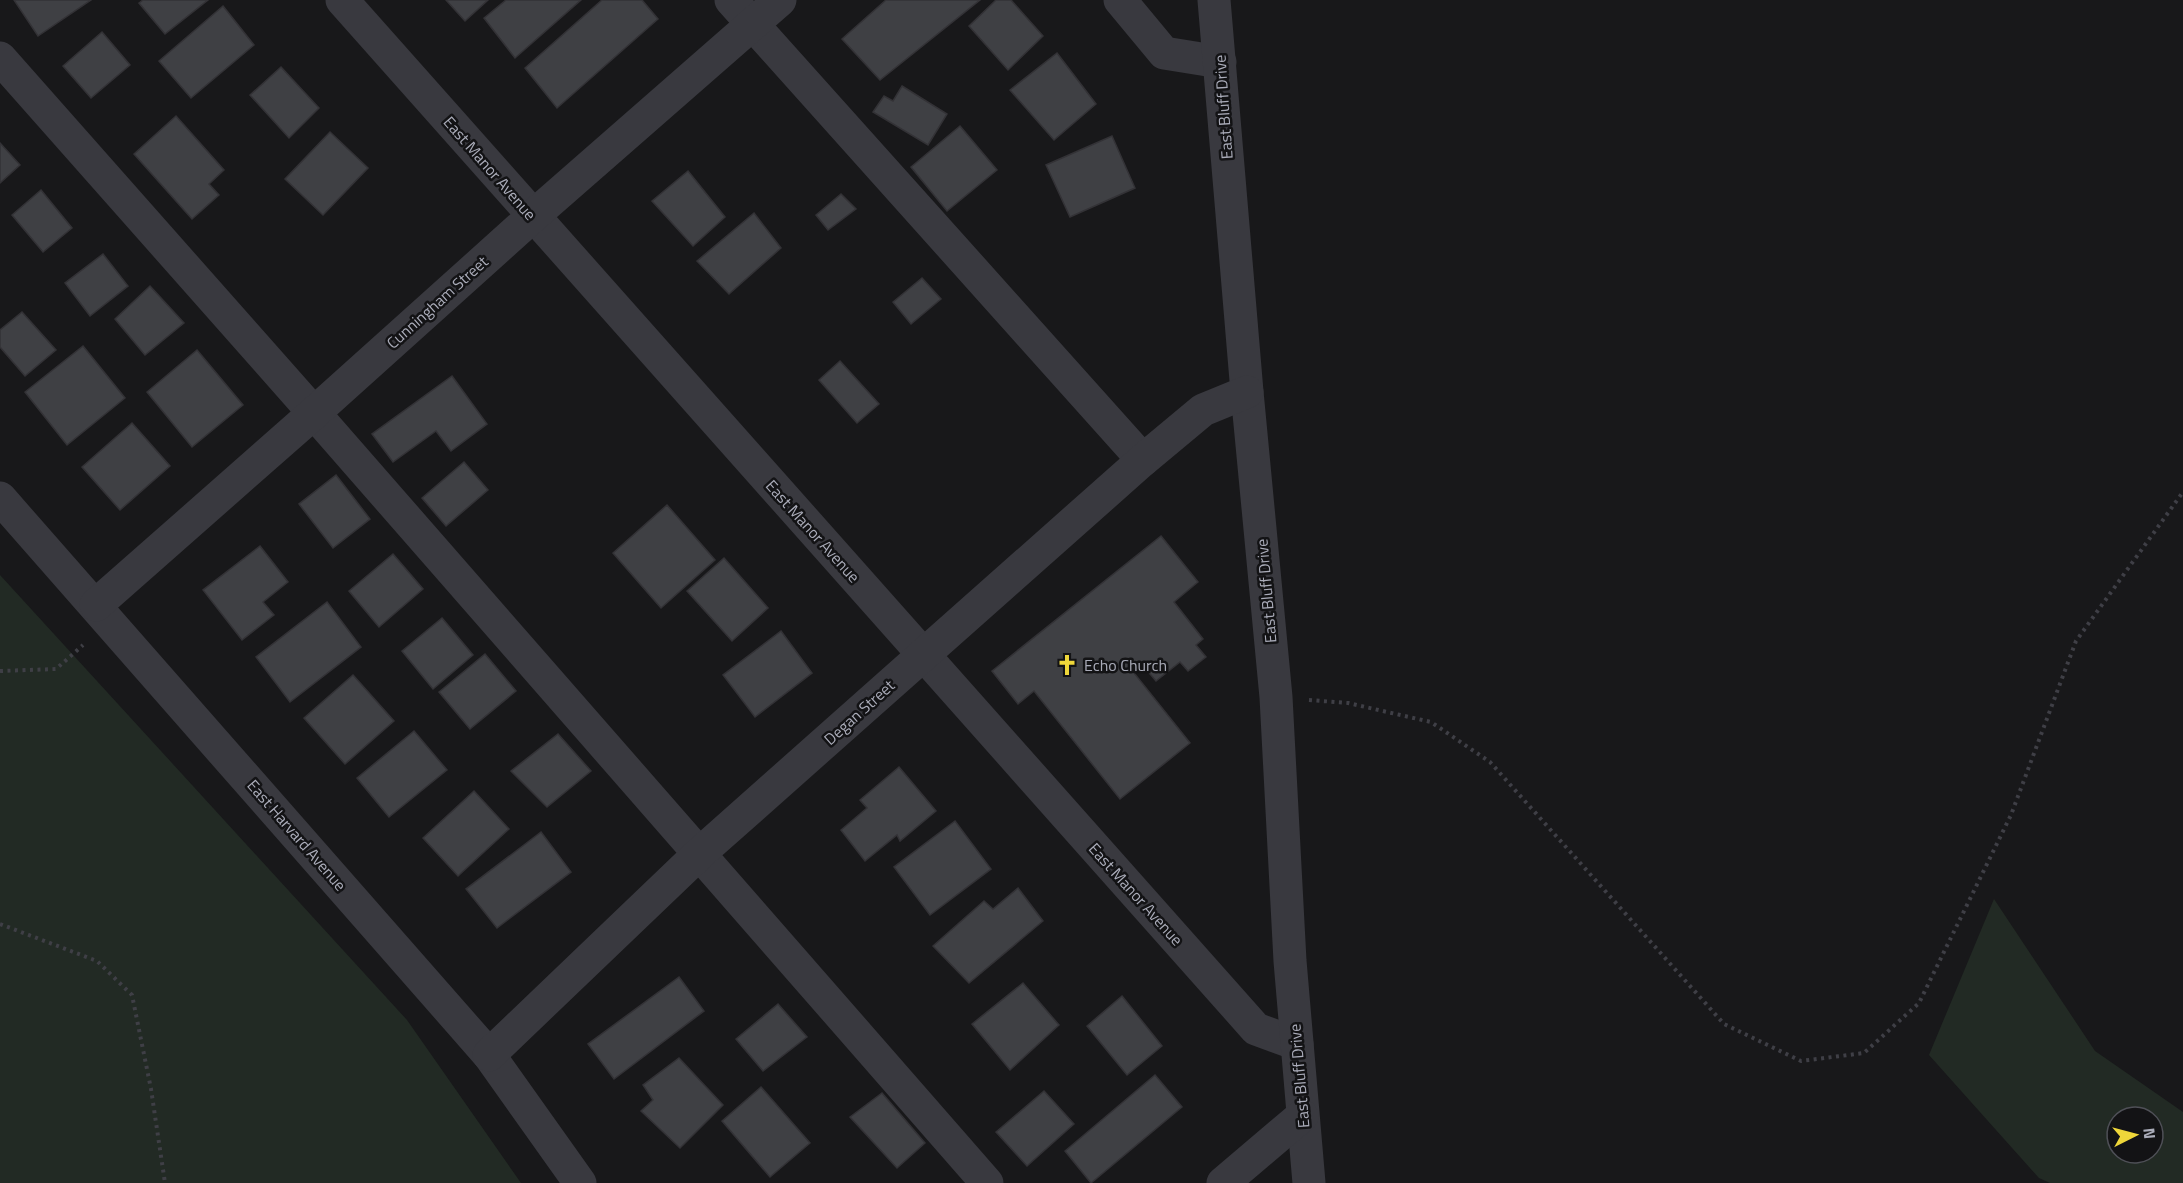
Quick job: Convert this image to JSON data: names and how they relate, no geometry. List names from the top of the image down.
{
  "streets": {
    "street": [
      "East Bluff Drive",
      "East Manor Avenue",
      "Cunningham Street",
      "Degan Street",
      "East Harvard Avenue"
    ]
  },
  "crossings": [
    ["East Bluff Drive", "East Manor Avenue"],
    ["East Bluff Drive", "Degan Street"],
    ["East Manor Avenue", "Cunningham Street"],
    ["East Manor Avenue", "Degan Street"],
    ["Cunningham Street", "East Harvard Avenue"],
    ["Degan Street", "East Harvard Avenue"]
  ],
  "places": {
    "church": ["Echo Church"]
  },
  "north": "right"
}
